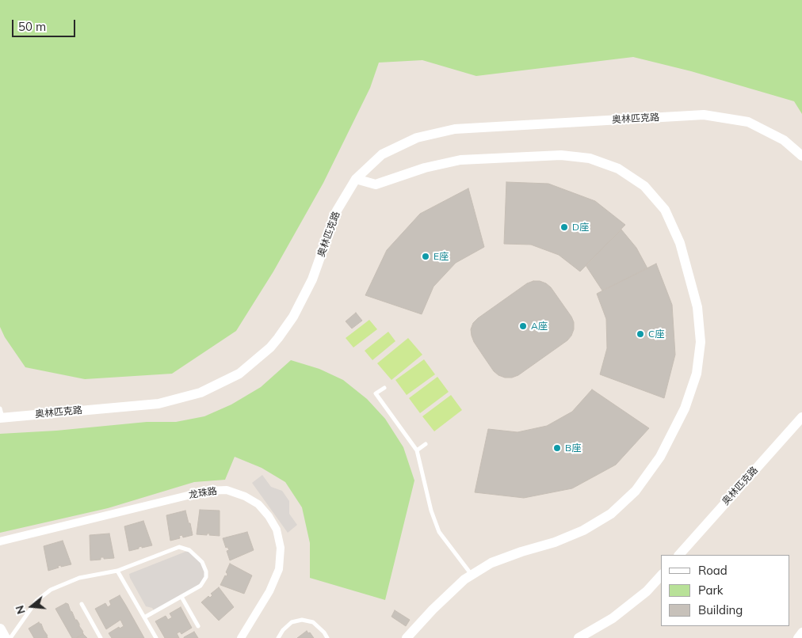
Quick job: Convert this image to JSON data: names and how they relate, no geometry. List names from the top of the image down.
{
  "streets": {
    "street": ["奥林匹克路", "龙珠路"]
  },
  "places": [
    "D座",
    "E座",
    "A座",
    "C座",
    "B座"
  ],
  "legend": ["Road", "Park", "Building"],
  "scale_bar": "50 m",
  "north": "left"
}
